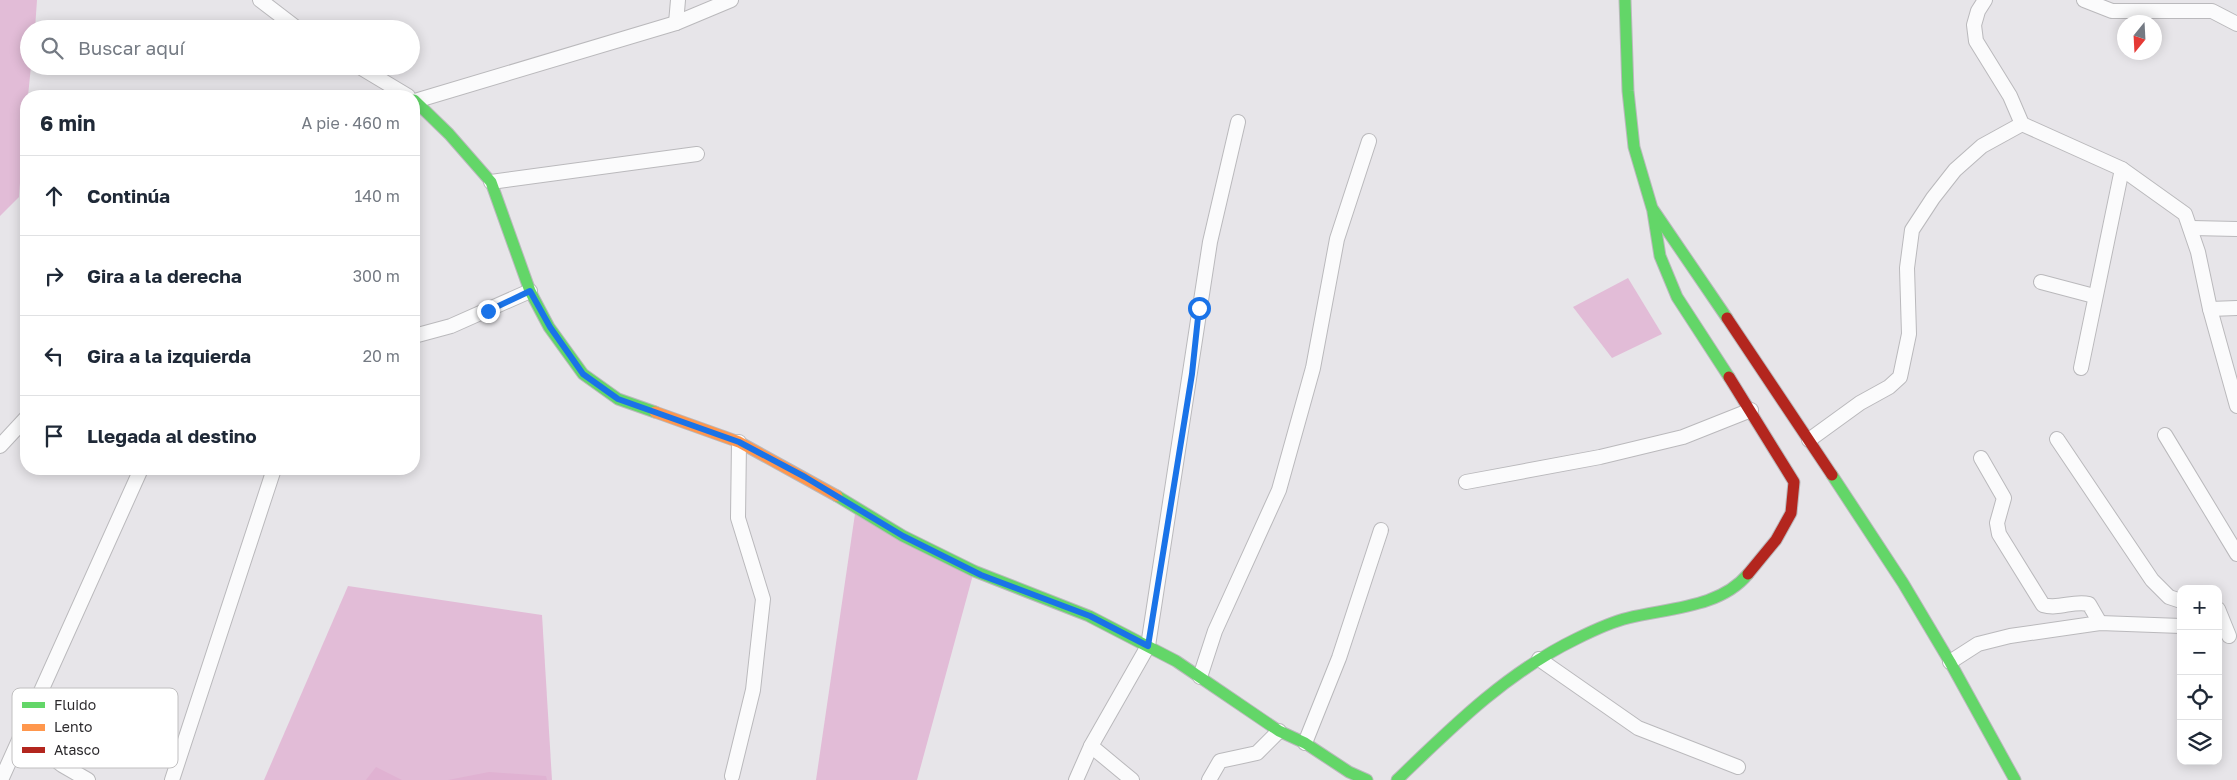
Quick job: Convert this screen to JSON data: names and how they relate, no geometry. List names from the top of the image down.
{
  "legend": ["Fluido", "Lento", "Atasco"],
  "north": "bottom",
  "page": {
    "search": "Buscar aquí",
    "heading": ["6 min", "A pie · 460 m"],
    "list": [
      ["Continúa", "140 m"],
      ["Gira a la derecha", "300 m"],
      ["Gira a la izquierda", "20 m"],
      "Llegada al destino"
    ],
    "map_buttons": ["+", "−"]
  }
}
